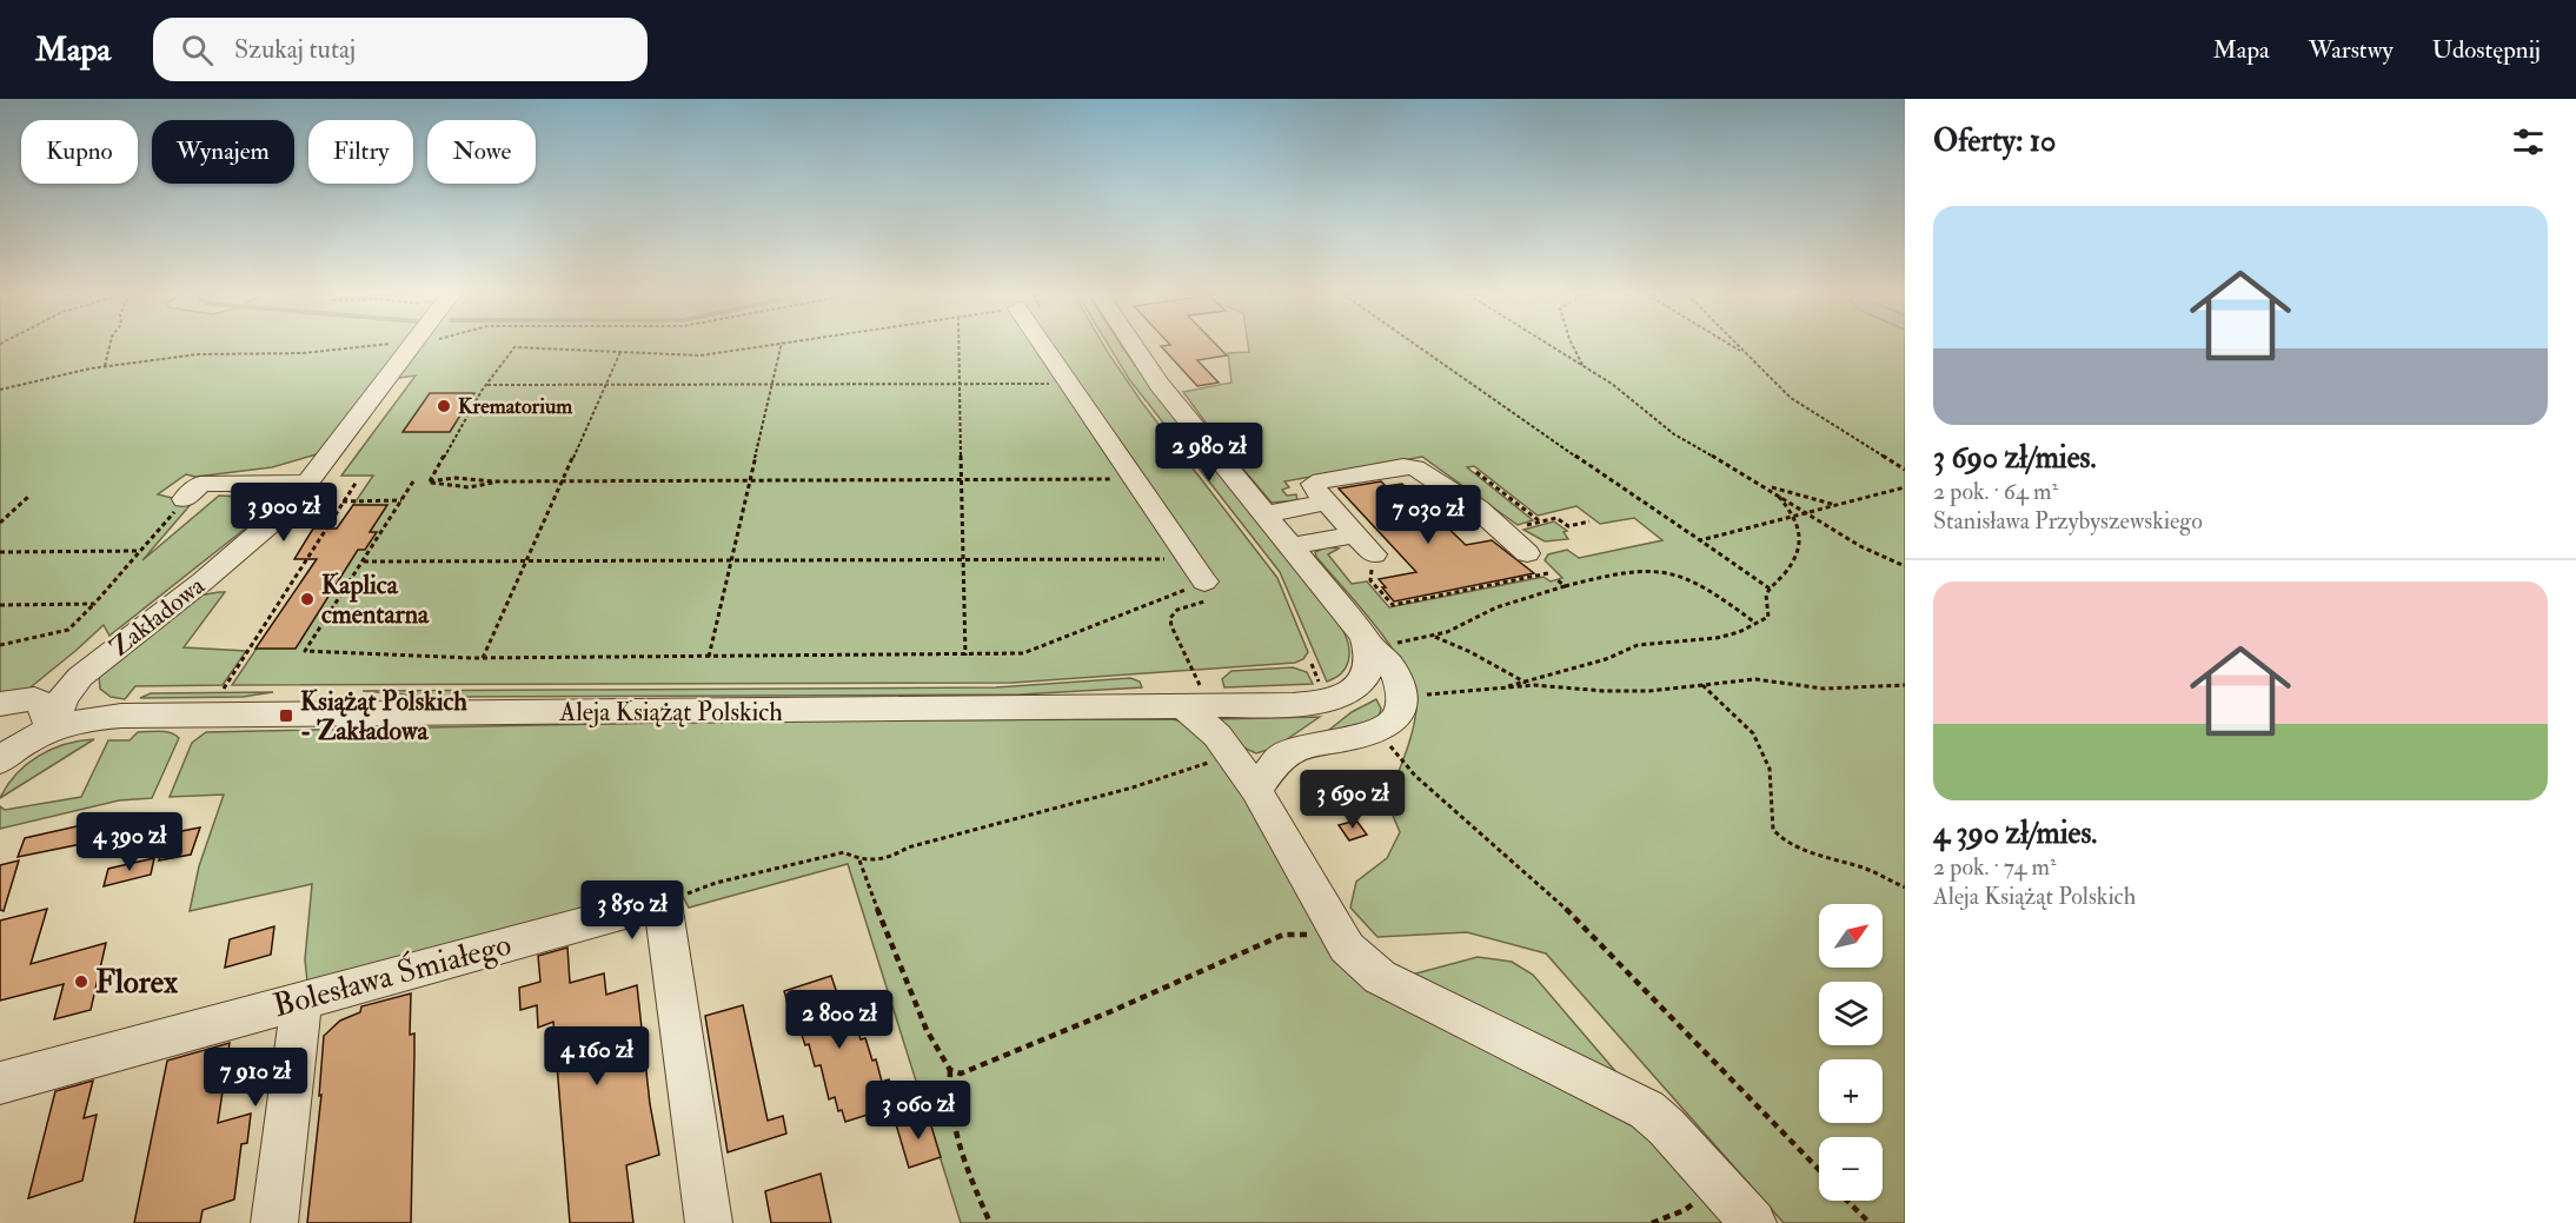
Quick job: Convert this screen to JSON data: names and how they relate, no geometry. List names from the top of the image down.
{
  "streets": {
    "street": ["Zakładowa", "Aleja Książąt Polskich", "Bolesława Śmiałego"]
  },
  "crossings": [
    ["Zakładowa", "Aleja Książąt Polskich"]
  ],
  "places": {
    "other": ["Krematorium", "Kaplica cmentarna", "Florex"],
    "transit": ["Książąt Polskich - Zakładowa"]
  },
  "north": "top right",
  "page": {
    "header": "Mapa",
    "search": "Szukaj tutaj",
    "nav": ["Mapa", "Warstwy", "Udostępnij"],
    "heading": "Oferty: 10",
    "chip": [
      "Kupno",
      "Wynajem",
      "Filtry",
      "Nowe"
    ],
    "list": [
      {
        "name": "3 690 zł/mies.",
        "note": "2 pok. · 64 m² · Stanisława Przybyszewskiego"
      },
      {
        "name": "4 390 zł/mies.",
        "note": "2 pok. · 74 m² · Aleja Książąt Polskich"
      }
    ],
    "price": [
      "2 980 zł",
      "3 900 zł",
      "7 030 zł",
      "3 690 zł",
      "4 390 zł",
      "3 850 zł",
      "2 800 zł",
      "4 160 zł",
      "7 910 zł",
      "3 060 zł"
    ],
    "map_buttons": ["+", "−"]
  }
}
